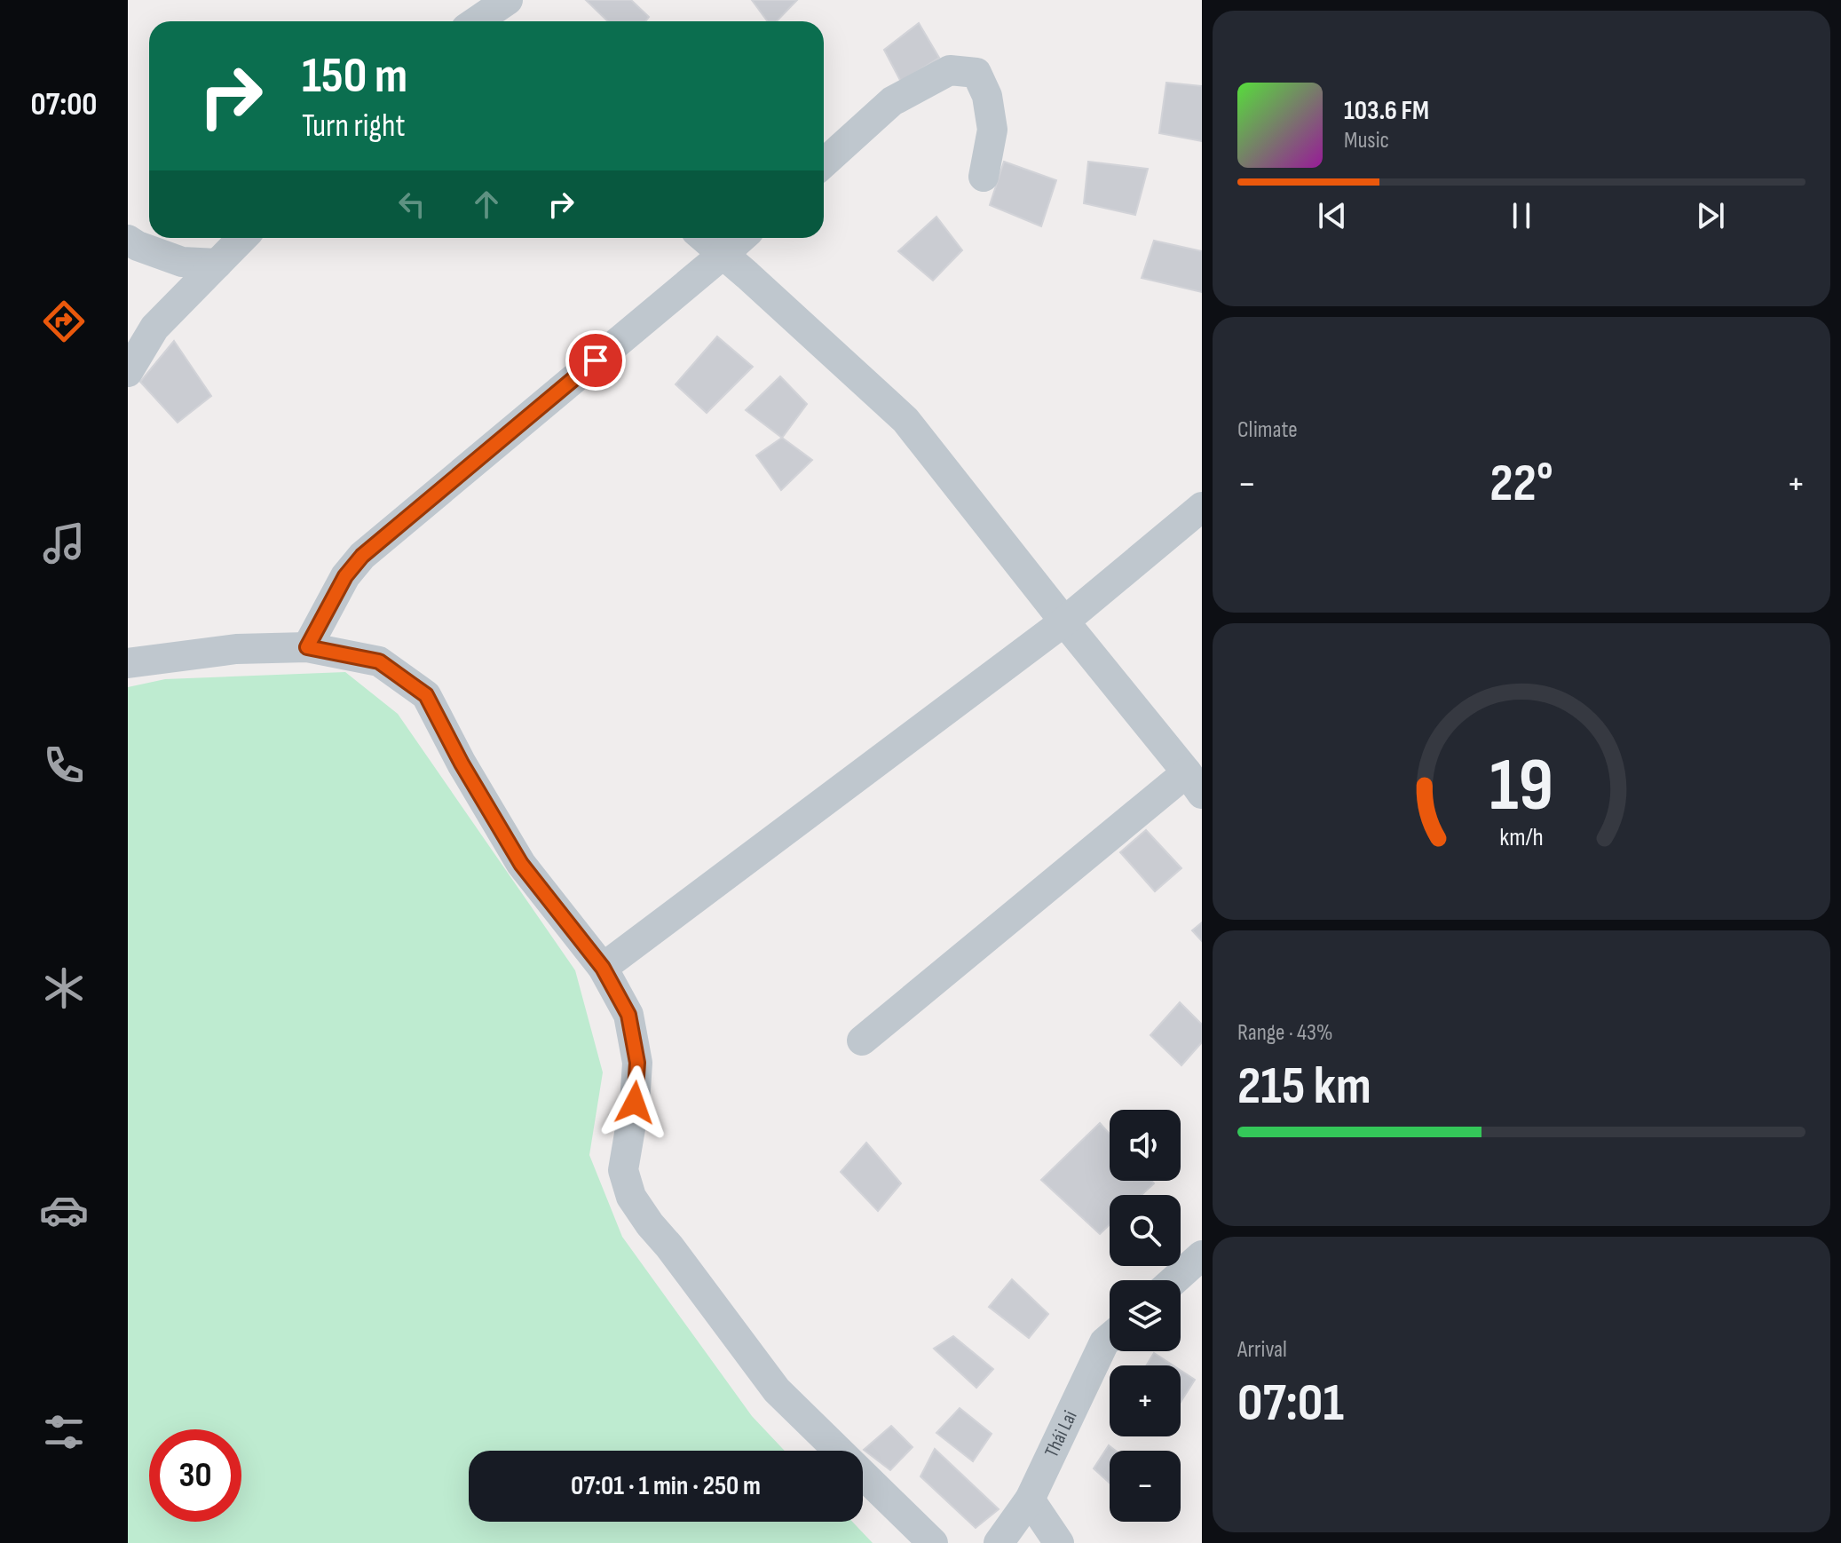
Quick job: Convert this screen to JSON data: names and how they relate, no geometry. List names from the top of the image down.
{
  "streets": {
    "street": ["Thái Lai"]
  },
  "page": {
    "tabs": "07:00",
    "turn": ["150 m", "Turn right"],
    "song": ["103.6 FM", "Music"],
    "tile": [
      "Climate",
      ["Range · 43%", "215 km"],
      ["Arrival", "07:01"]
    ],
    "heat": ["−", "22°", "+"],
    "map_buttons": ["+", "−"],
    "limit": "30",
    "trip": "07:01 · 1 min · 250 m",
    "gauge": ["19", "km/h"]
  }
}
